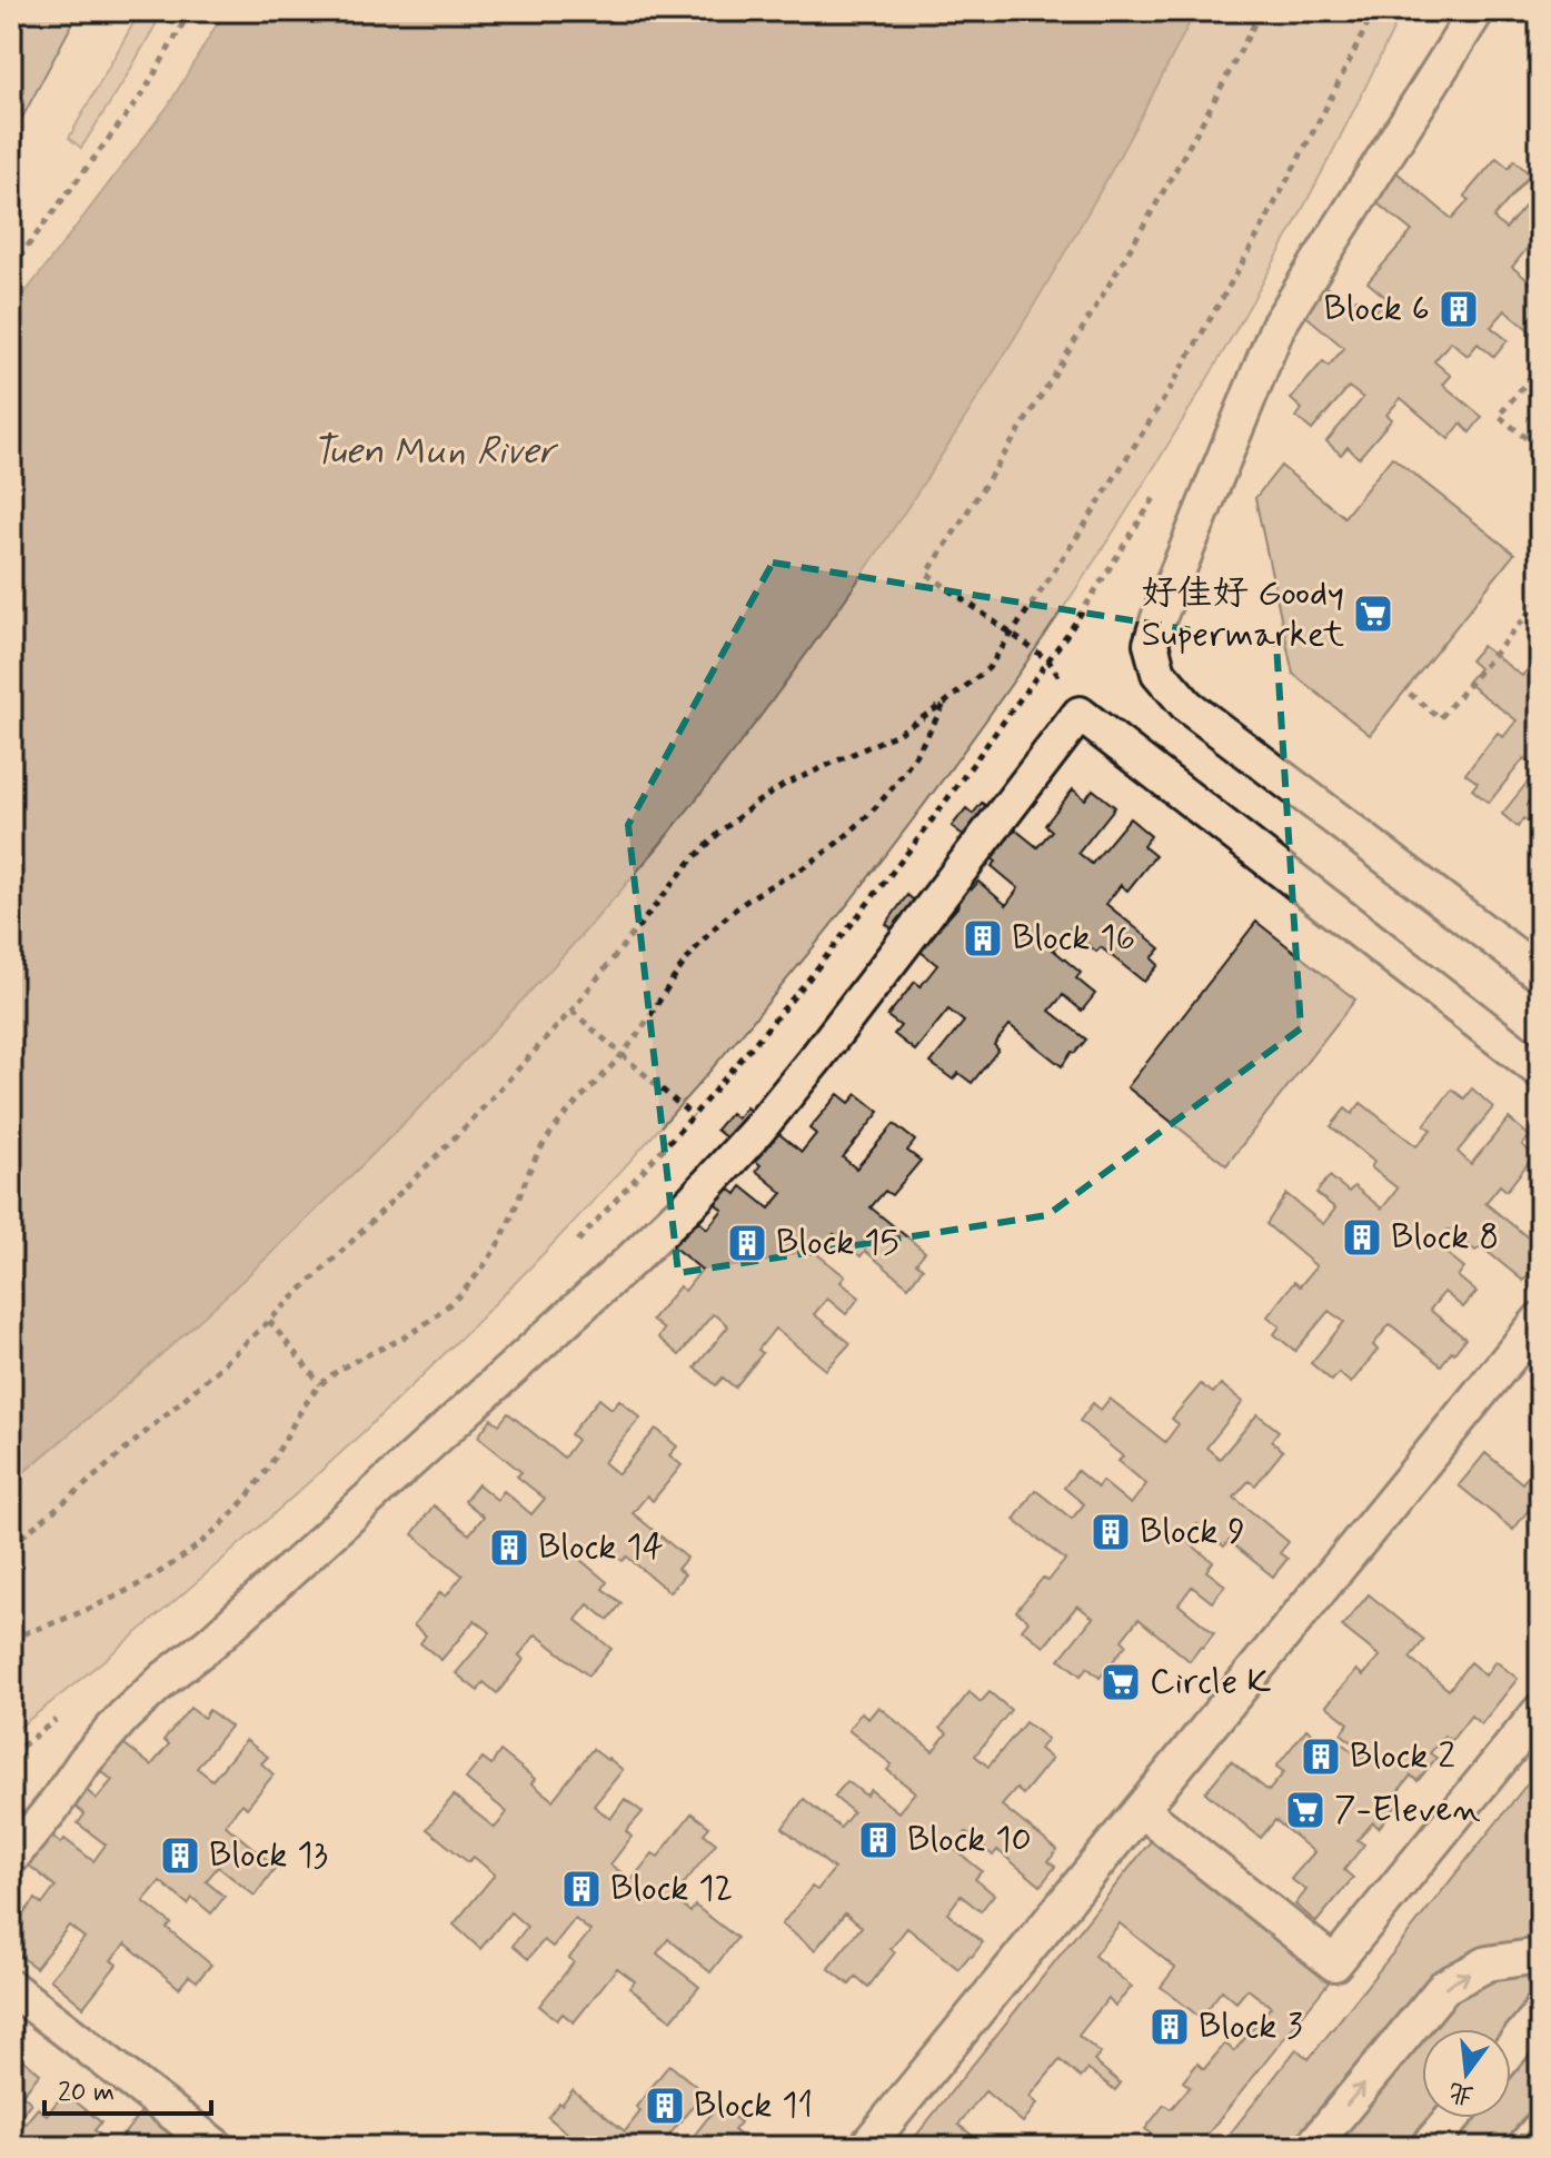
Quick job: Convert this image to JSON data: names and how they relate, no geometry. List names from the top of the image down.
{
  "water": ["Tuen Mun River"],
  "places": {
    "building": [
      "Block 6",
      "Block 16",
      "Block 8",
      "Block 15",
      "Block 9",
      "Block 14",
      "Block 2",
      "Block 10",
      "Block 13",
      "Block 12",
      "Block 3",
      "Block 11"
    ],
    "supermarket": ["好佳好 Goody Supermarket", "Circle K", "7-Eleven"]
  },
  "scale_bar": "20 m",
  "north": "bottom"
}
